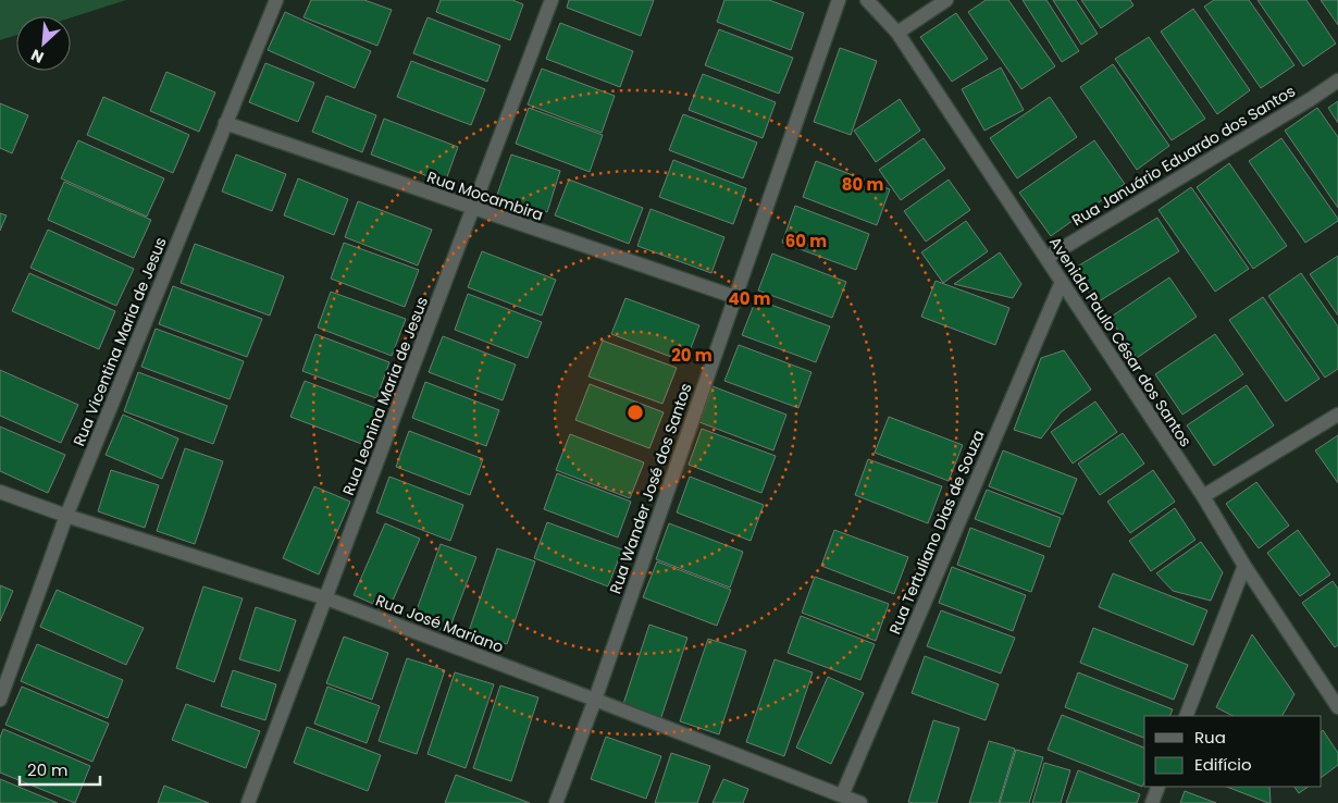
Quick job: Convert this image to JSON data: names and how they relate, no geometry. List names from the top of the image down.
{
  "streets": {
    "street": [
      "Rua Januário Eduardo dos Santos",
      "Rua Mocambira",
      "Rua Vicentina Maria de Jesus",
      "Avenida Paulo César dos Santos",
      "Rua Leonina Maria de Jesus",
      "Rua Wander José dos Santos",
      "Rua Tertuliano Dias de Souza",
      "Rua José Mariano"
    ]
  },
  "crossings": [
    ["Rua Januário Eduardo dos Santos", "Avenida Paulo César dos Santos"],
    ["Rua Mocambira", "Rua Vicentina Maria de Jesus"],
    ["Rua Mocambira", "Rua Leonina Maria de Jesus"],
    ["Rua Mocambira", "Rua Wander José dos Santos"],
    ["Rua Vicentina Maria de Jesus", "Rua José Mariano"],
    ["Avenida Paulo César dos Santos", "Rua Tertuliano Dias de Souza"],
    ["Rua Leonina Maria de Jesus", "Rua José Mariano"],
    ["Rua Wander José dos Santos", "Rua José Mariano"],
    ["Rua Tertuliano Dias de Souza", "Rua José Mariano"]
  ],
  "legend": ["Rua", "Edifício"],
  "scale_bar": "20 m",
  "north": "bottom left",
  "rings": [
    "80 m",
    "60 m",
    "40 m",
    "20 m"
  ]
}
